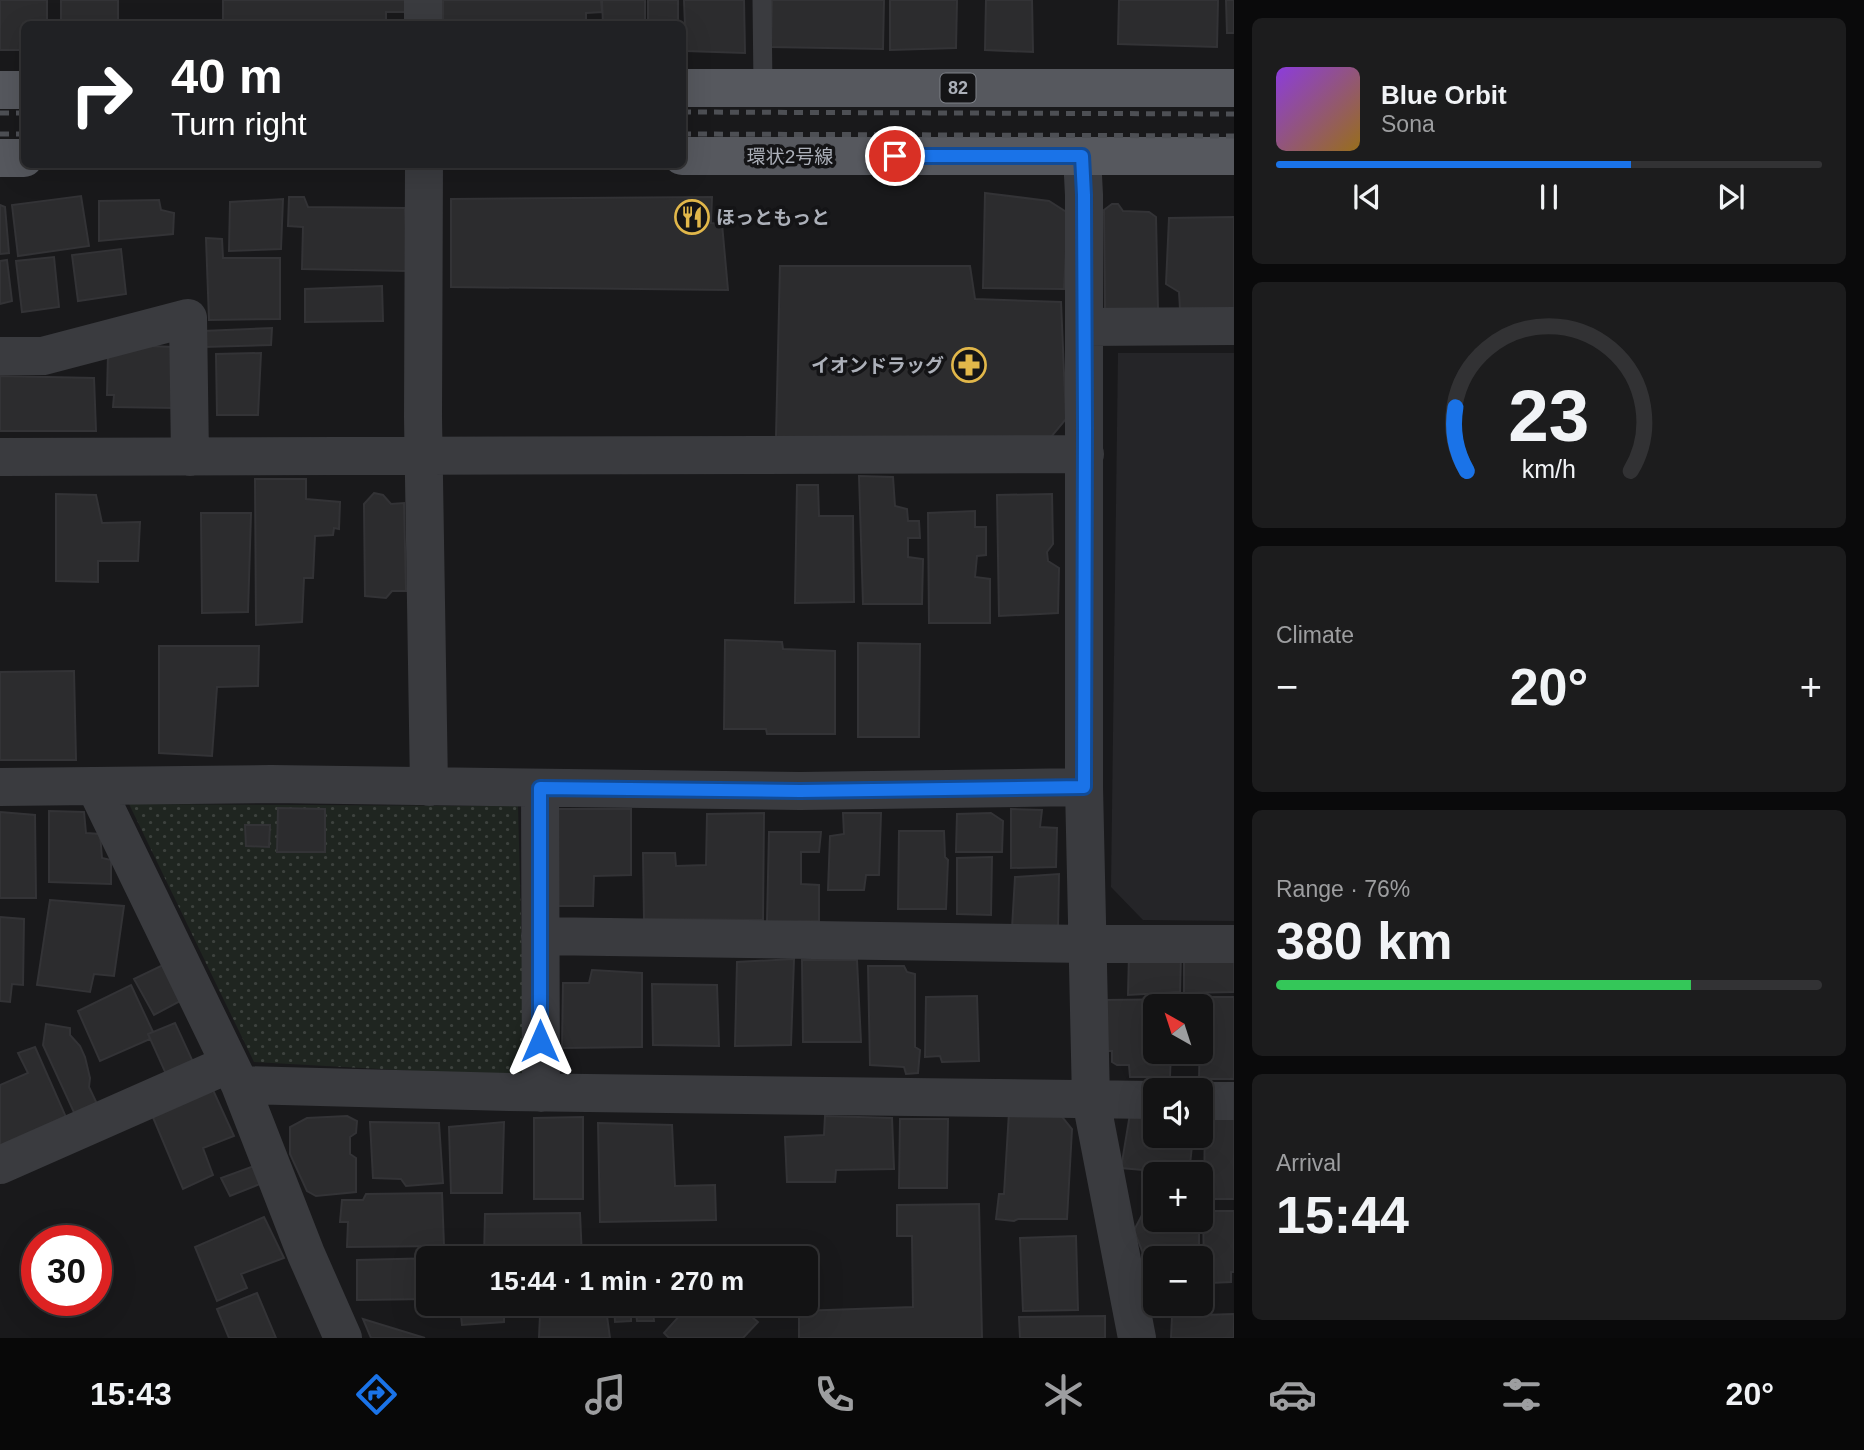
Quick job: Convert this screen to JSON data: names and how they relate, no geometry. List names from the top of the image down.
{
  "streets": {
    "main road": ["82", "環状2号線"]
  },
  "places": {
    "restaurant": ["ほっともっと"],
    "pharmacy": ["イオンドラッグ"]
  },
  "north": "top left",
  "page": {
    "turn": ["40 m", "Turn right"],
    "song": ["Blue Orbit", "Sona"],
    "tile": [
      "Climate",
      ["Range · 76%", "380 km"],
      ["Arrival", "15:44"]
    ],
    "heat": ["−", "20°", "+"],
    "map_buttons": ["+", "−"],
    "limit": "30",
    "trip": "15:44 · 1 min · 270 m",
    "tabs": ["15:43", "20°"],
    "gauge": ["23", "km/h"]
  }
}
